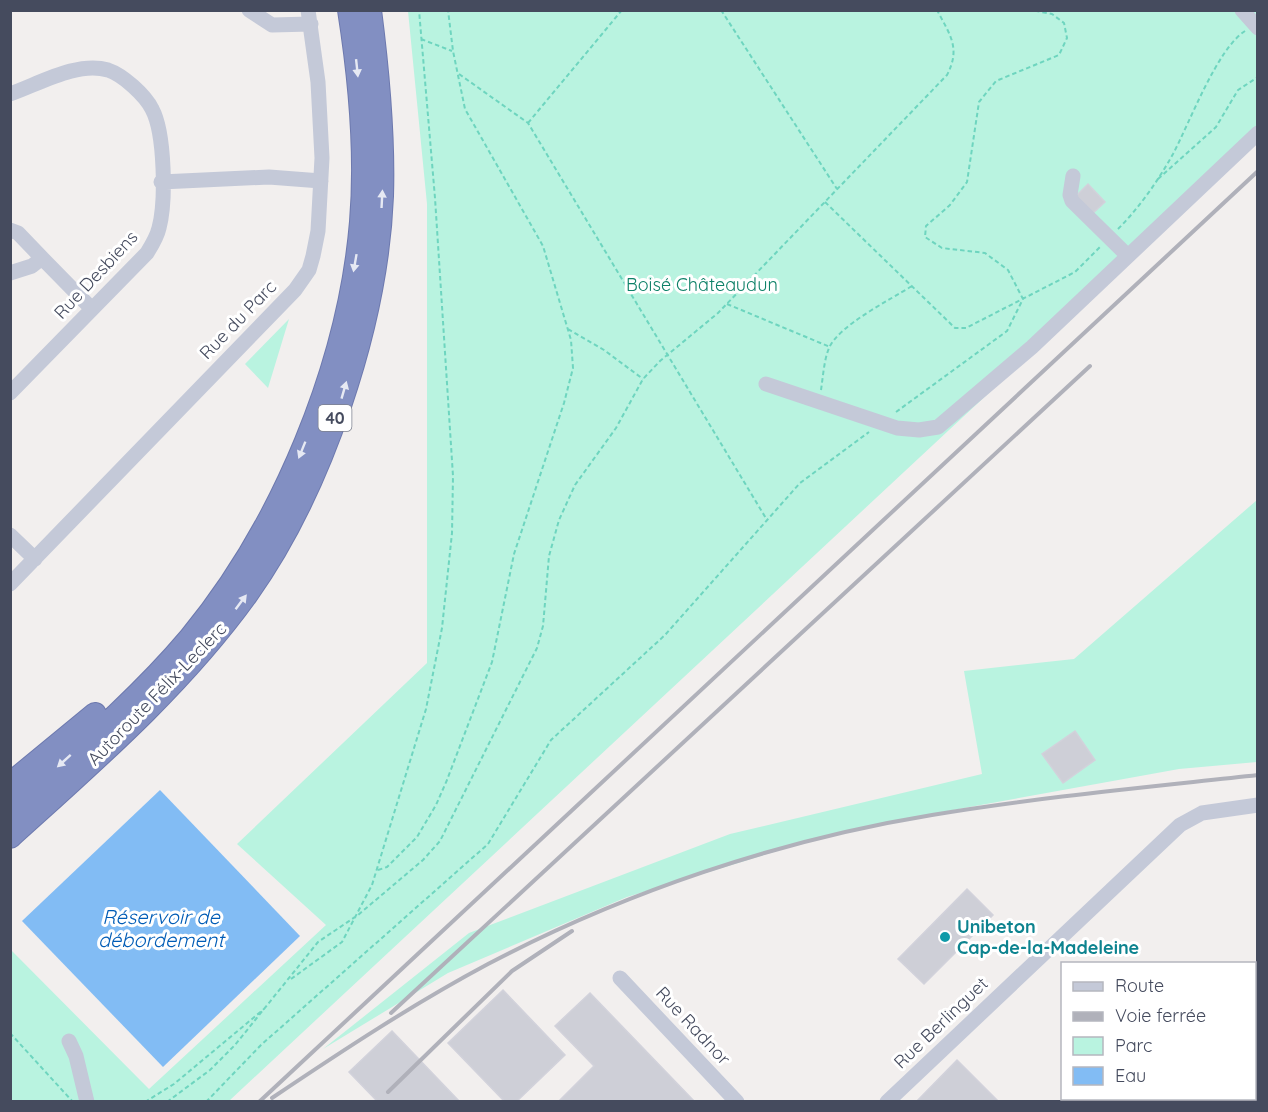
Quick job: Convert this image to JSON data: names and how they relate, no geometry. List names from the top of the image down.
{
  "streets": {
    "highway": ["40", "Autoroute Félix-Leclerc"],
    "street": [
      "Rue Desbiens",
      "Rue du Parc",
      "Rue Berlinguet",
      "Rue Radnor"
    ]
  },
  "water": ["Réservoir de débordement"],
  "parks": ["Boisé Châteaudun"],
  "places": ["Unibeton Cap-de-la-Madeleine"],
  "legend": [
    "Route",
    "Voie ferrée",
    "Parc",
    "Eau"
  ]
}
